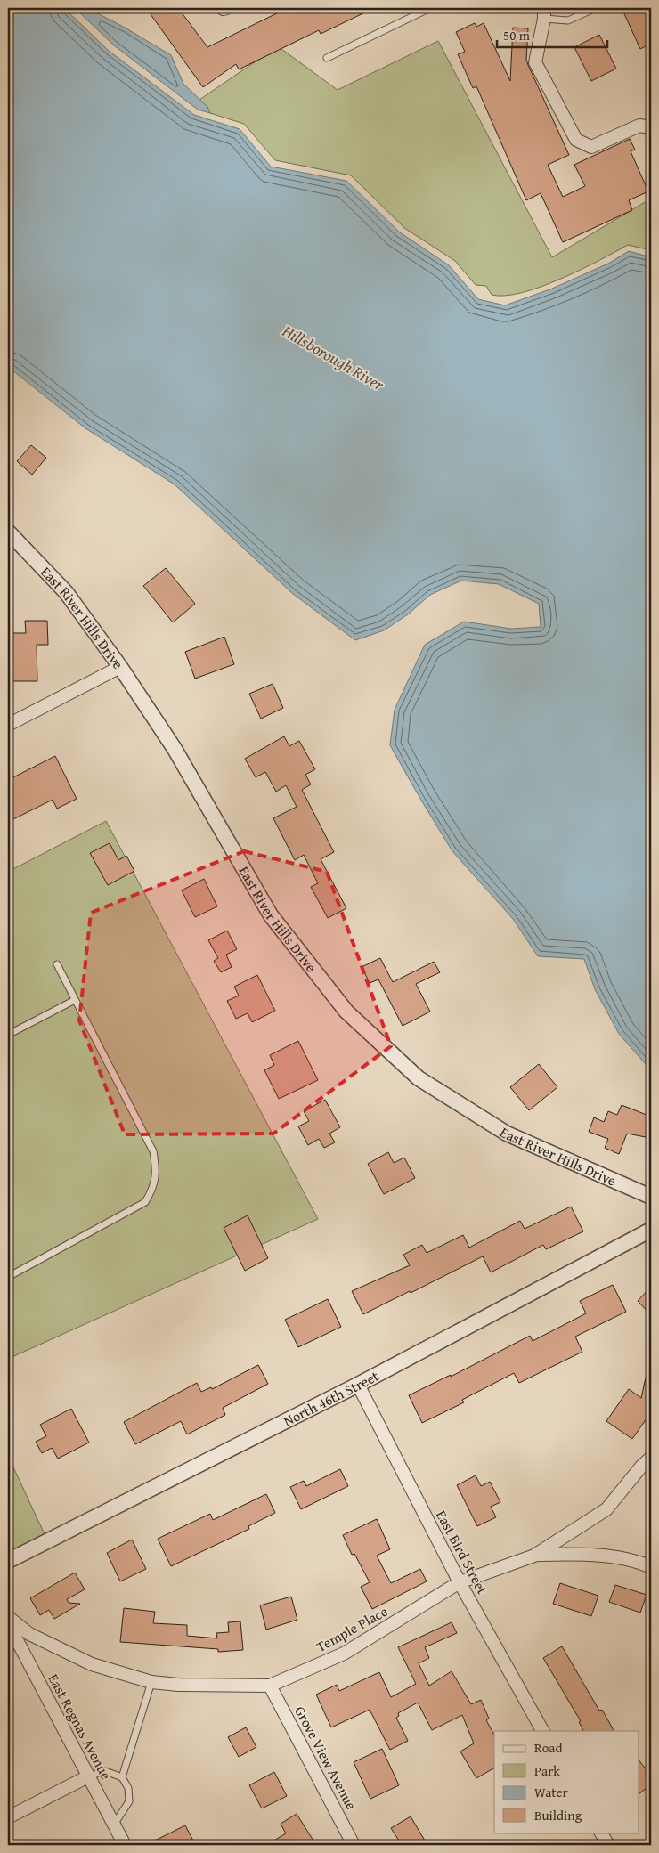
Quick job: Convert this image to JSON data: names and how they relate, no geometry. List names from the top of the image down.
{
  "streets": {
    "street": [
      "East River Hills Drive",
      "North 46th Street",
      "East Bird Street",
      "Temple Place",
      "East Regnas Avenue",
      "Grove View Avenue"
    ]
  },
  "crossings": [
    ["North 46th Street", "East Bird Street"],
    ["East Bird Street", "Temple Place"],
    ["Temple Place", "Grove View Avenue"]
  ],
  "water": ["Hillsborough River"],
  "legend": [
    "Road",
    "Park",
    "Water",
    "Building"
  ],
  "scale_bar": "50 m"
}
